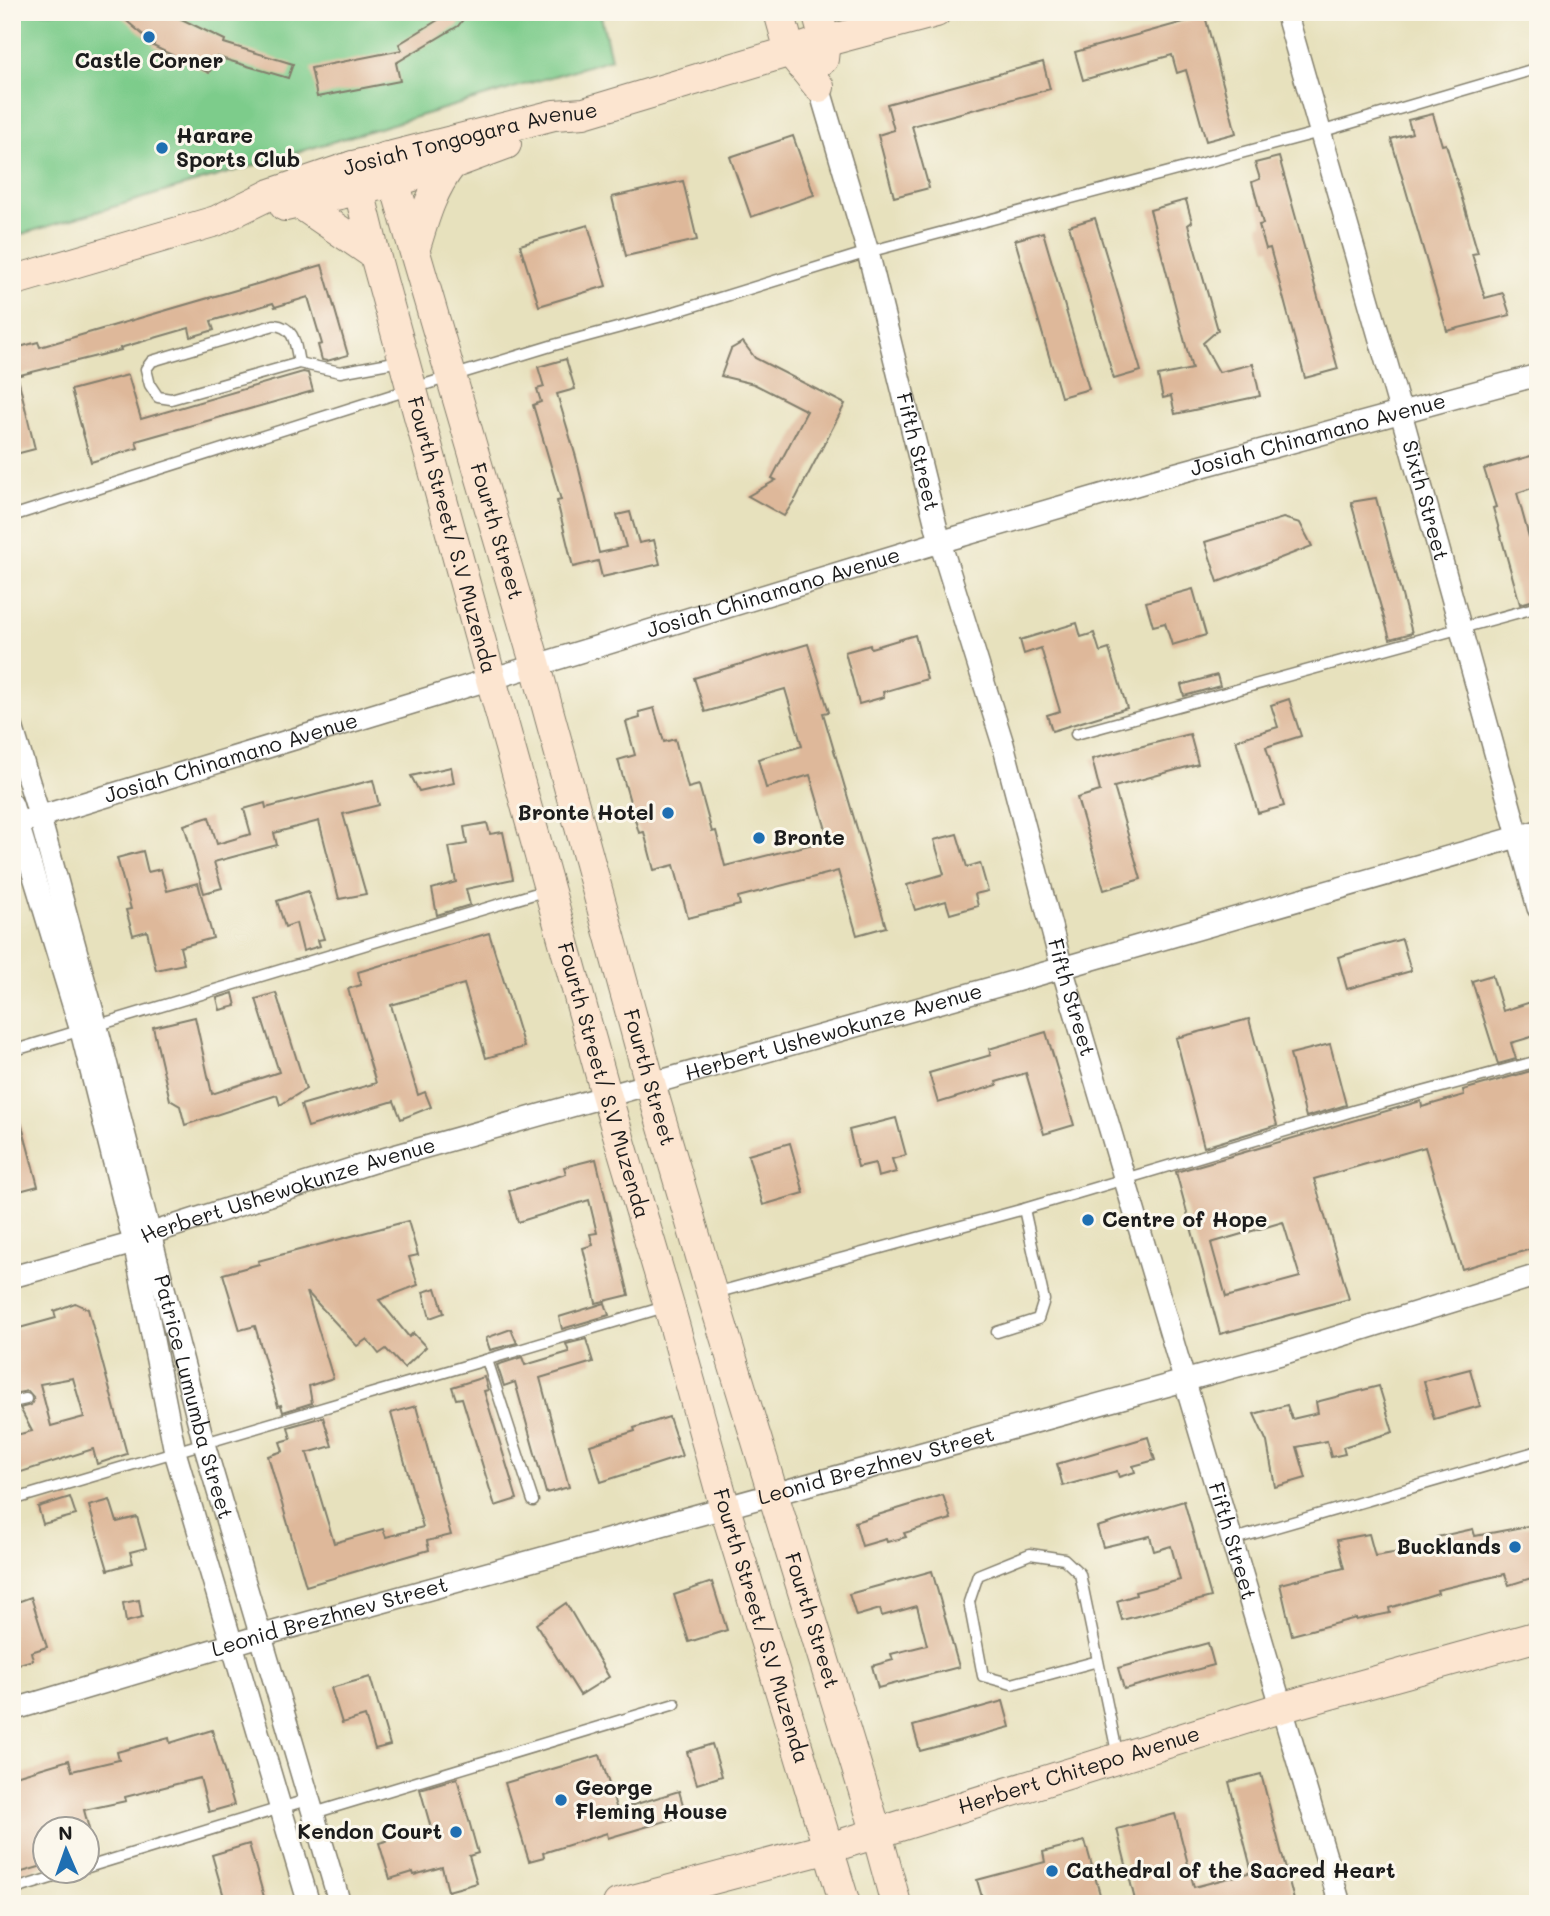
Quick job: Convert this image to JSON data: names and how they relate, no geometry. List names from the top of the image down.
{
  "streets": {
    "main road": [
      "Josiah Tongogara Avenue",
      "Fifth Street",
      "Fourth Street",
      "Fourth Street/ S.V Muzenda",
      "Herbert Chitepo Avenue"
    ],
    "street": [
      "Josiah Chinamano Avenue",
      "Sixth Street",
      "Herbert Ushewokunze Avenue",
      "Patrice Lumumba Street",
      "Leonid Brezhnev Street"
    ]
  },
  "crossings": [
    ["Josiah Tongogara Avenue", "Fifth Street"],
    ["Josiah Tongogara Avenue", "Fourth Street"],
    ["Josiah Chinamano Avenue", "Fifth Street"],
    ["Josiah Chinamano Avenue", "Sixth Street"],
    ["Josiah Chinamano Avenue", "Fourth Street"],
    ["Josiah Chinamano Avenue", "Fourth Street/ S.V Muzenda"],
    ["Josiah Chinamano Avenue", "Patrice Lumumba Street"],
    ["Fifth Street", "Herbert Ushewokunze Avenue"],
    ["Fifth Street", "Leonid Brezhnev Street"],
    ["Fifth Street", "Herbert Chitepo Avenue"],
    ["Sixth Street", "Herbert Ushewokunze Avenue"],
    ["Fourth Street", "Herbert Ushewokunze Avenue"],
    ["Fourth Street", "Leonid Brezhnev Street"],
    ["Fourth Street", "Herbert Chitepo Avenue"],
    ["Fourth Street/ S.V Muzenda", "Herbert Ushewokunze Avenue"],
    ["Fourth Street/ S.V Muzenda", "Leonid Brezhnev Street"],
    ["Fourth Street/ S.V Muzenda", "Herbert Chitepo Avenue"],
    ["Herbert Ushewokunze Avenue", "Patrice Lumumba Street"],
    ["Patrice Lumumba Street", "Leonid Brezhnev Street"]
  ],
  "places": [
    "Castle Corner",
    "Harare Sports Club",
    "Bronte Hotel",
    "Bronte",
    "Centre of Hope",
    "Bucklands",
    "George Fleming House",
    "Kendon Court",
    "Cathedral of the Sacred Heart"
  ],
  "north": "top"
}
